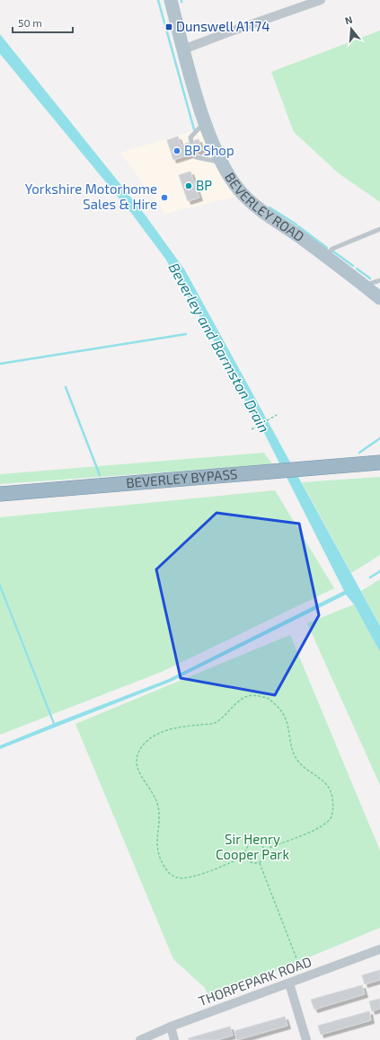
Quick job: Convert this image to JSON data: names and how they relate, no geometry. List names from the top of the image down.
{
  "streets": {
    "highway": ["BEVERLEY BYPASS"],
    "main road": ["BEVERLEY ROAD"],
    "street": ["THORPEPARK ROAD"]
  },
  "water": ["Beverley and Barmston Drain"],
  "parks": ["Sir Henry Cooper Park"],
  "places": {
    "transit": ["Dunswell A1174"],
    "other": ["BP Shop", "BP", "Yorkshire Motorhome Sales & Hire"]
  },
  "scale_bar": "50 m",
  "north": "top"
}
